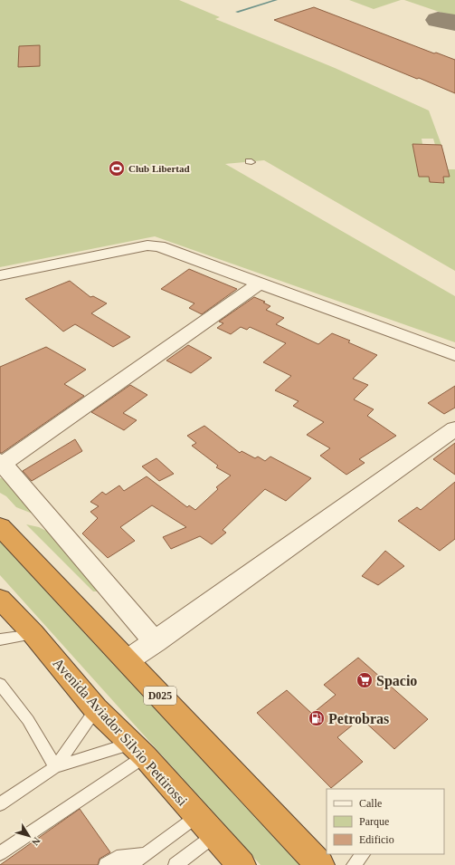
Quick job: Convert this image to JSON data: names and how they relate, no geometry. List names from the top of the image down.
{
  "streets": {
    "highway": ["D025", "Avenida Aviador Silvio Pettirossi"]
  },
  "places": {
    "sports": ["Club Libertad"],
    "supermarket": ["Spacio"],
    "fuel station": ["Petrobras"]
  },
  "legend": ["Calle", "Parque", "Edificio"],
  "north": "bottom right"
}
